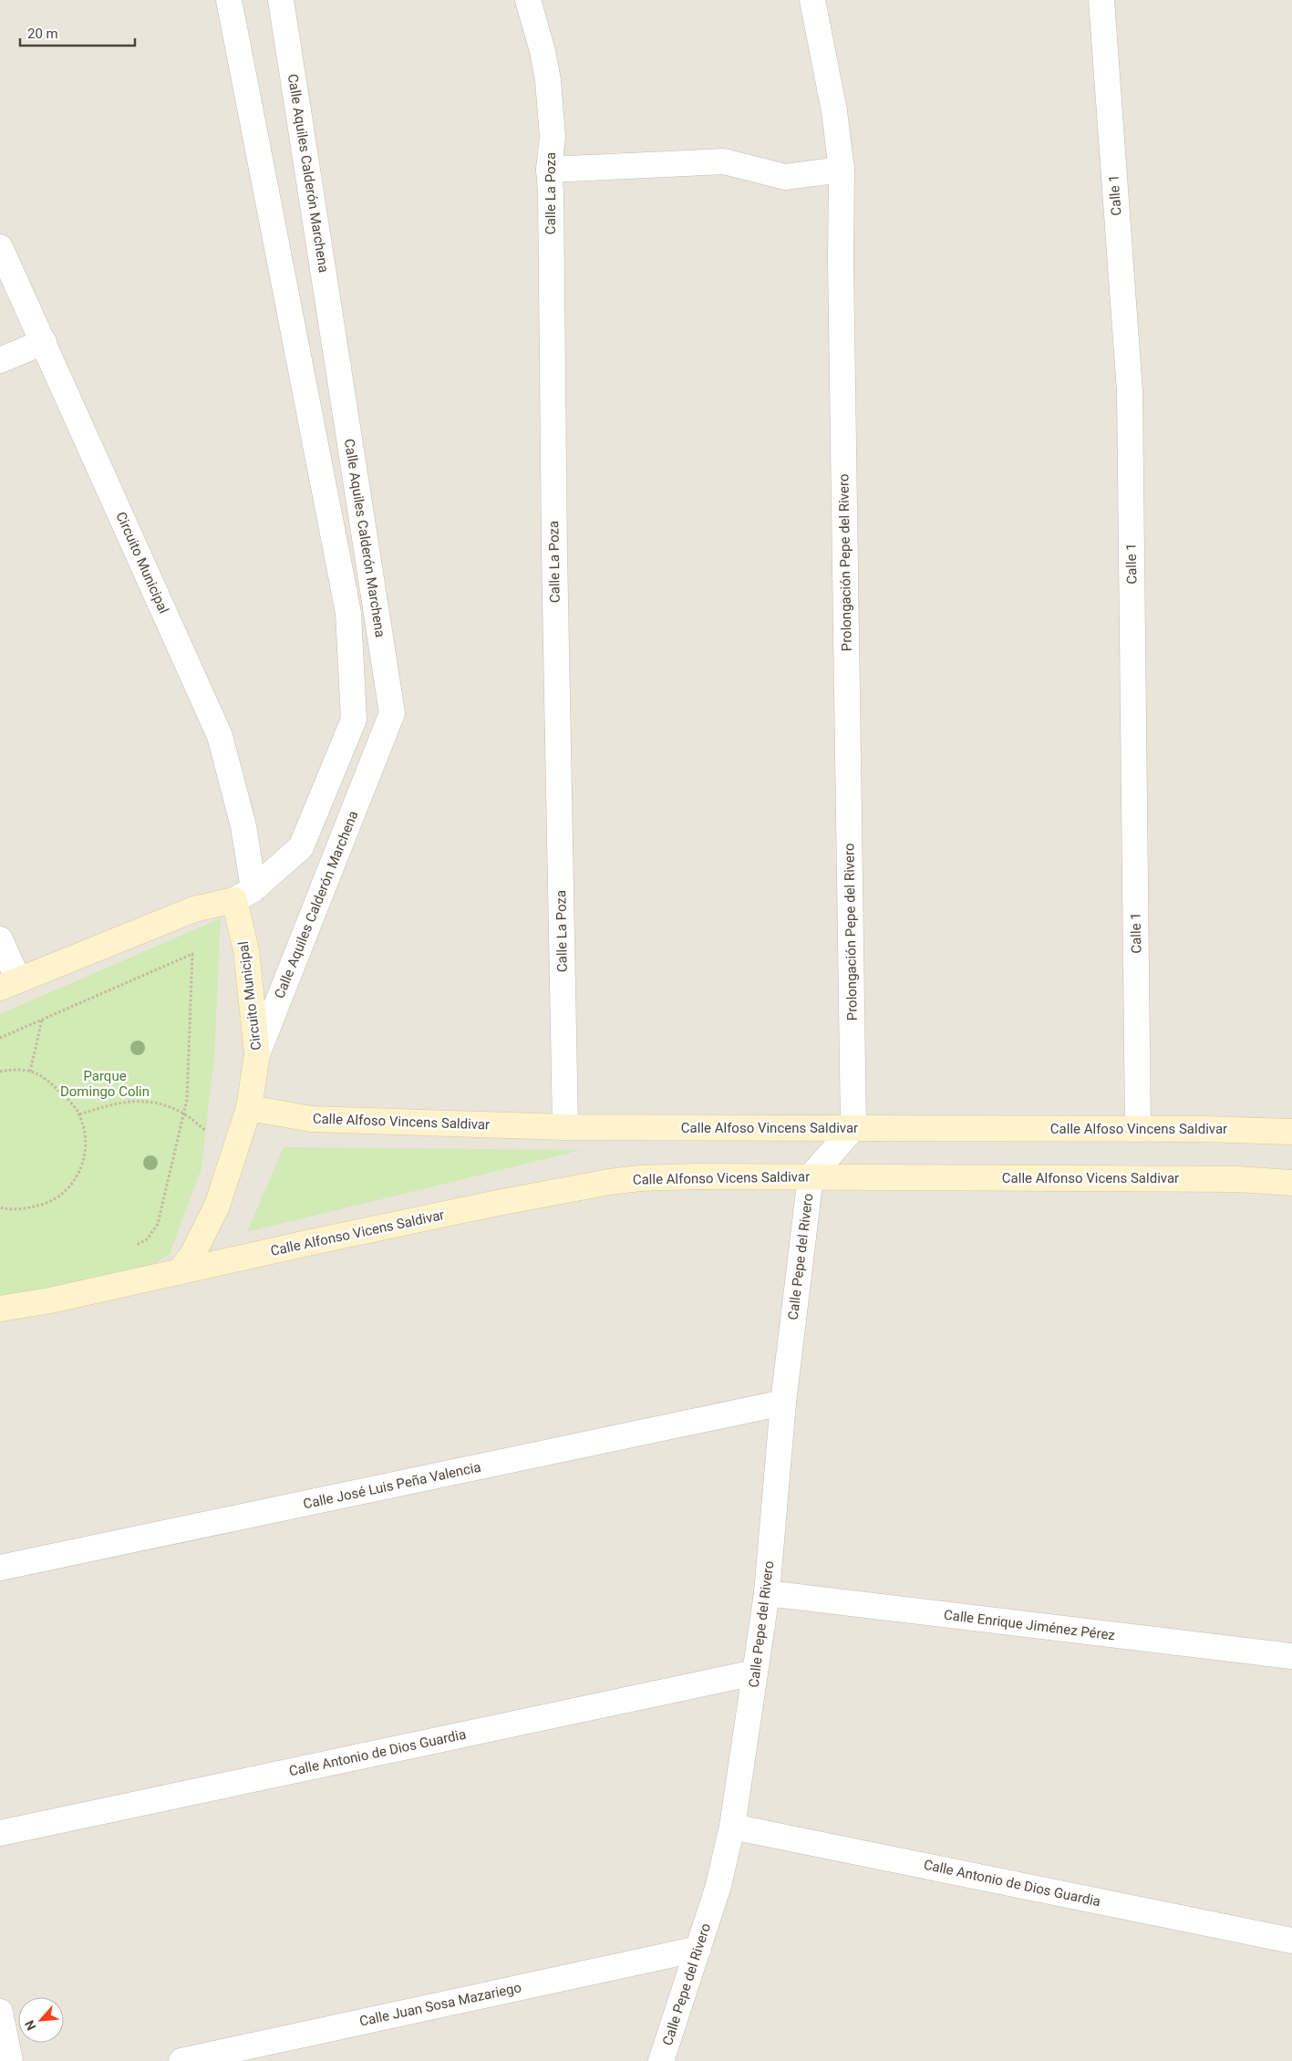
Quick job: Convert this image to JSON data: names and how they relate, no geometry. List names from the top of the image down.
{
  "streets": {
    "main road": ["Circuito Municipal", "Calle Alfoso Vincens Saldivar", "Calle Alfonso Vicens Saldivar"],
    "street": [
      "Calle Aquiles Calderón Marchena",
      "Calle La Poza",
      "Calle 1",
      "Prolongación Pepe del Rivero",
      "Calle Pepe del Rivero",
      "Calle José Luis Peña Valencia",
      "Calle Enrique Jiménez Pérez",
      "Calle Antonio de Dios Guardia",
      "Calle Juan Sosa Mazariego"
    ]
  },
  "crossings": [
    ["Calle Aquiles Calderón Marchena", "Circuito Municipal"],
    ["Calle La Poza", "Calle Alfoso Vincens Saldivar"],
    ["Calle 1", "Calle Alfoso Vincens Saldivar"],
    ["Circuito Municipal", "Calle Alfoso Vincens Saldivar"],
    ["Circuito Municipal", "Calle Alfonso Vicens Saldivar"],
    ["Prolongación Pepe del Rivero", "Calle Alfoso Vincens Saldivar"],
    ["Calle Alfonso Vicens Saldivar", "Calle Pepe del Rivero"],
    ["Calle Pepe del Rivero", "Calle José Luis Peña Valencia"],
    ["Calle Pepe del Rivero", "Calle Enrique Jiménez Pérez"],
    ["Calle Pepe del Rivero", "Calle Antonio de Dios Guardia"],
    ["Calle Pepe del Rivero", "Calle Juan Sosa Mazariego"]
  ],
  "parks": ["Parque Domingo Colin"],
  "scale_bar": "20 m",
  "north": "bottom left"
}
